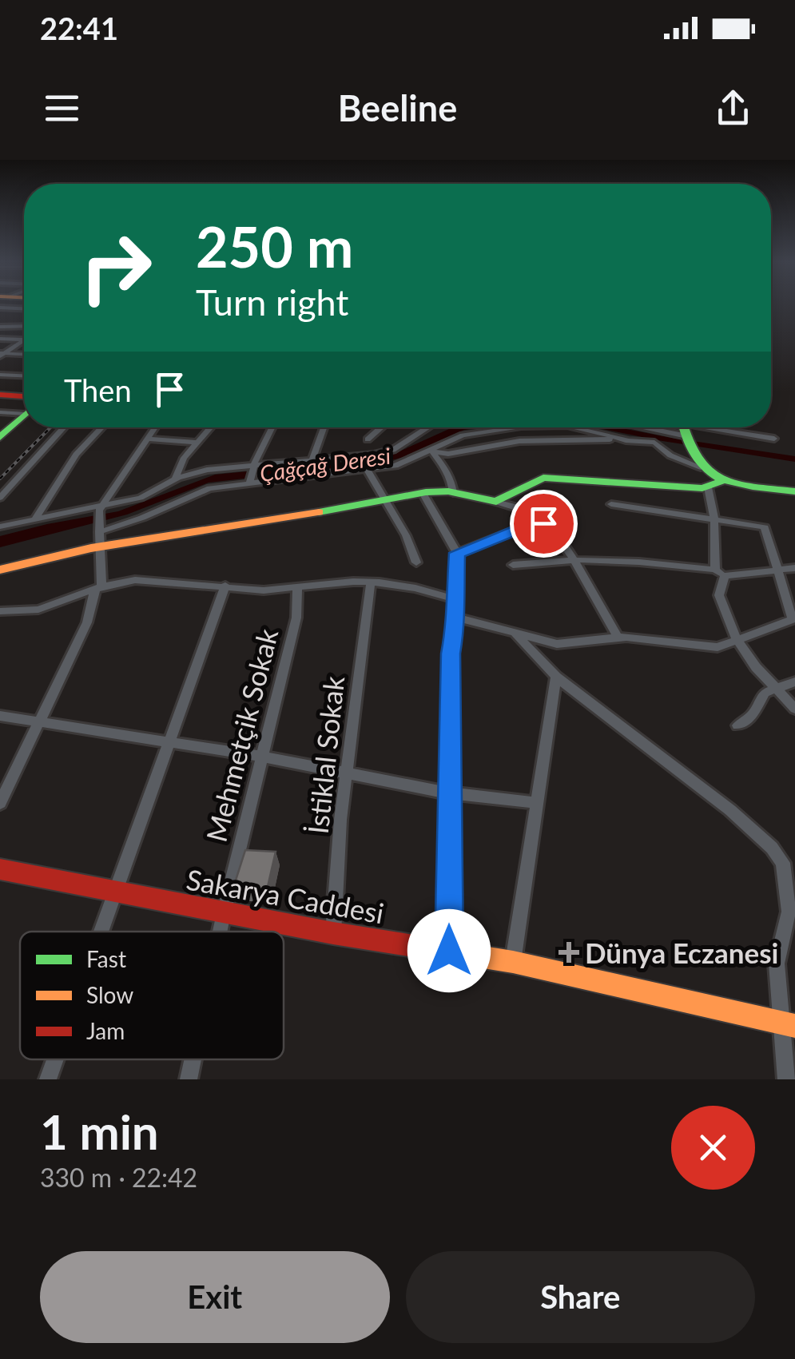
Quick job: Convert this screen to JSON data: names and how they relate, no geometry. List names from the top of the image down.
{
  "streets": {
    "street": ["Mehmetçik Sokak", "İstiklal Sokak", "Sakarya Caddesi"]
  },
  "crossings": [
    ["Mehmetçik Sokak", "Sakarya Caddesi"],
    ["İstiklal Sokak", "Sakarya Caddesi"]
  ],
  "water": ["Çağçağ Deresi"],
  "places": {
    "health": ["Dünya Eczanesi"]
  },
  "legend": ["Fast", "Slow", "Jam"],
  "page": {
    "status": "22:41",
    "header": "Beeline",
    "turn": ["250 m", "Turn right"],
    "then": "Then",
    "heading": ["1 min", "330 m · 22:42"],
    "buttons": ["Exit", "Share"]
  }
}
